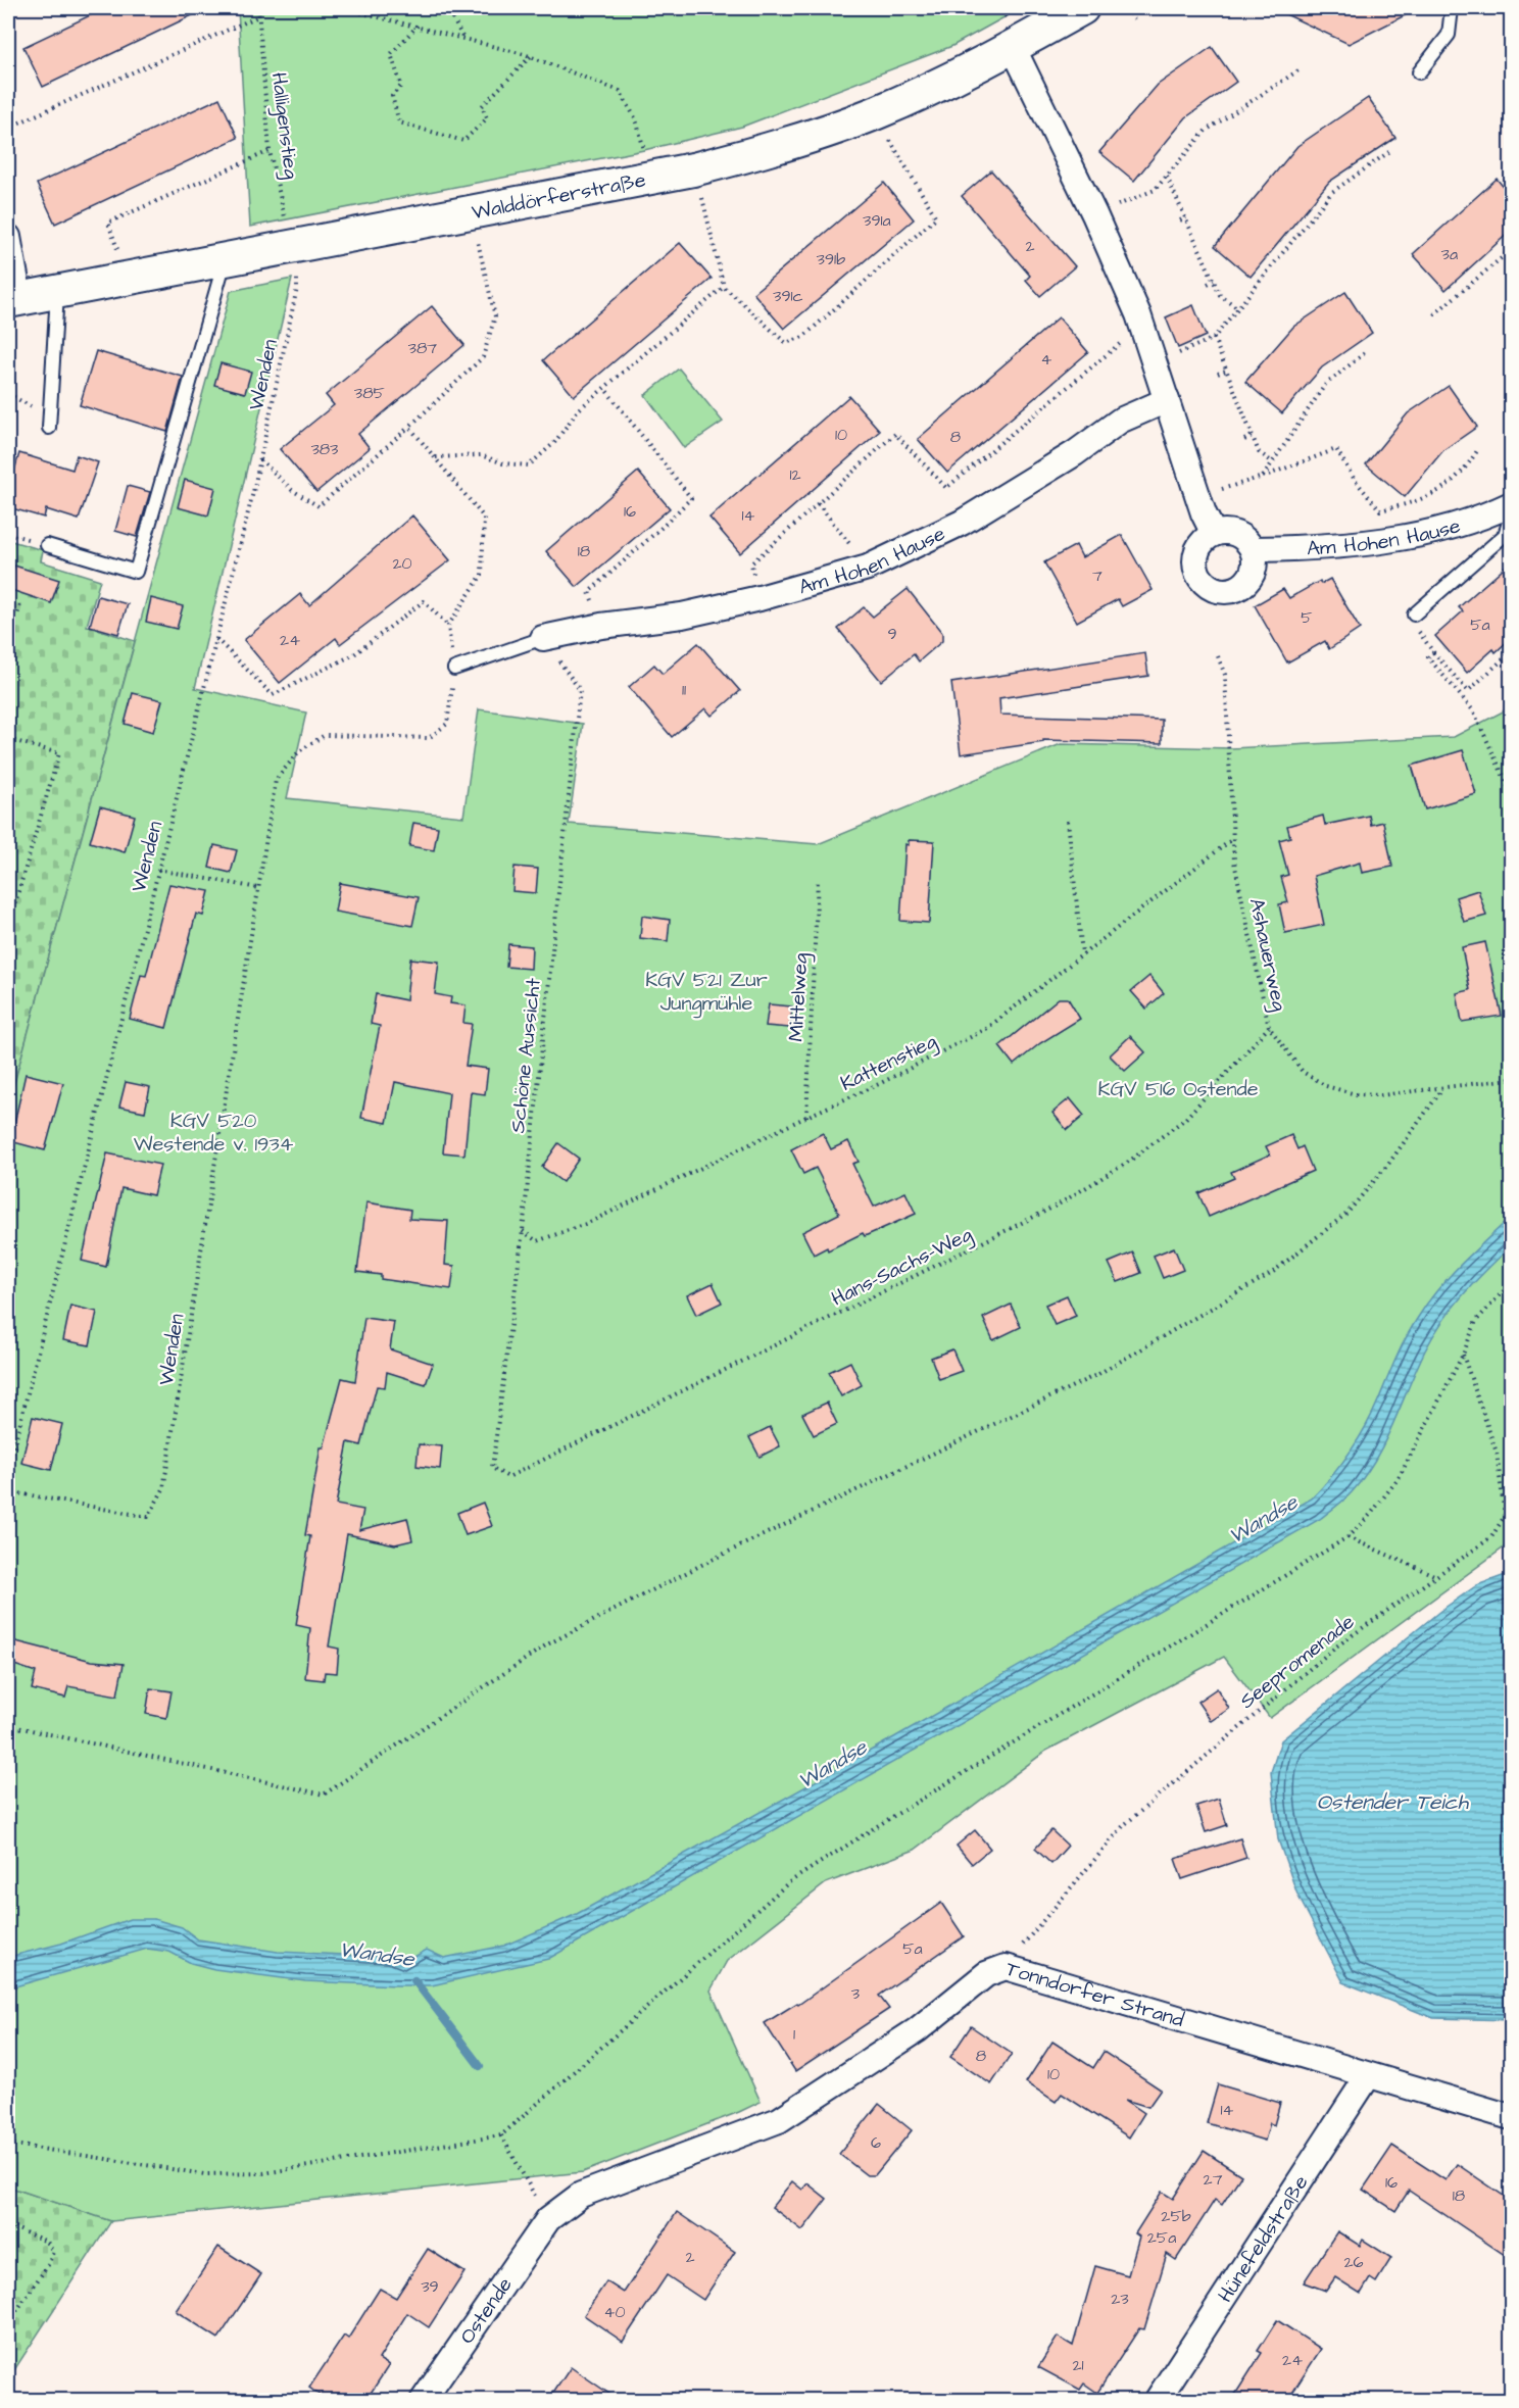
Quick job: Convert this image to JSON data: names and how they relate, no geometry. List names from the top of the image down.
{
  "streets": {
    "street": [
      "Walddörferstraße",
      "Am Hohen Hause",
      "Tonndorfer Strand",
      "Hünefeldstraße",
      "Ostende"
    ],
    "path": [
      "Halligenstieg",
      "Wenden",
      "Ashauerweg",
      "Mittelweg",
      "Schöne Aussicht",
      "Kattenstieg",
      "Hans-Sachs-Weg",
      "Seepromenade"
    ]
  },
  "crossings": [
    ["Halligenstieg", "Walddörferstraße"],
    ["Halligenstieg", "Wenden"],
    ["Walddörferstraße", "Wenden"],
    ["Am Hohen Hause", "Schöne Aussicht"],
    ["Ashauerweg", "Kattenstieg"],
    ["Ashauerweg", "Hans-Sachs-Weg"],
    ["Mittelweg", "Kattenstieg"],
    ["Schöne Aussicht", "Kattenstieg"],
    ["Schöne Aussicht", "Hans-Sachs-Weg"],
    ["Seepromenade", "Tonndorfer Strand"],
    ["Tonndorfer Strand", "Hünefeldstraße"],
    ["Tonndorfer Strand", "Ostende"]
  ],
  "water": ["Wandse", "Ostender Teich"],
  "parks": ["KGV 521 Zur Jungmühle", "KGV 516 Ostende", "KGV 520 Westende v. 1934"],
  "house_numbers": [
    "391a",
    "2",
    "3a",
    "391b",
    "391c",
    "387",
    "4",
    "385",
    "10",
    "8",
    "383",
    "12",
    "16",
    "14",
    "18",
    "20",
    "7",
    "5",
    "5a",
    "9",
    "24",
    "11",
    "5a",
    "3",
    "1",
    "8",
    "10",
    "14",
    "6",
    "27",
    "16",
    "18",
    "25b",
    "25a",
    "2",
    "26",
    "39",
    "23",
    "40",
    "24",
    "21"
  ]
}
